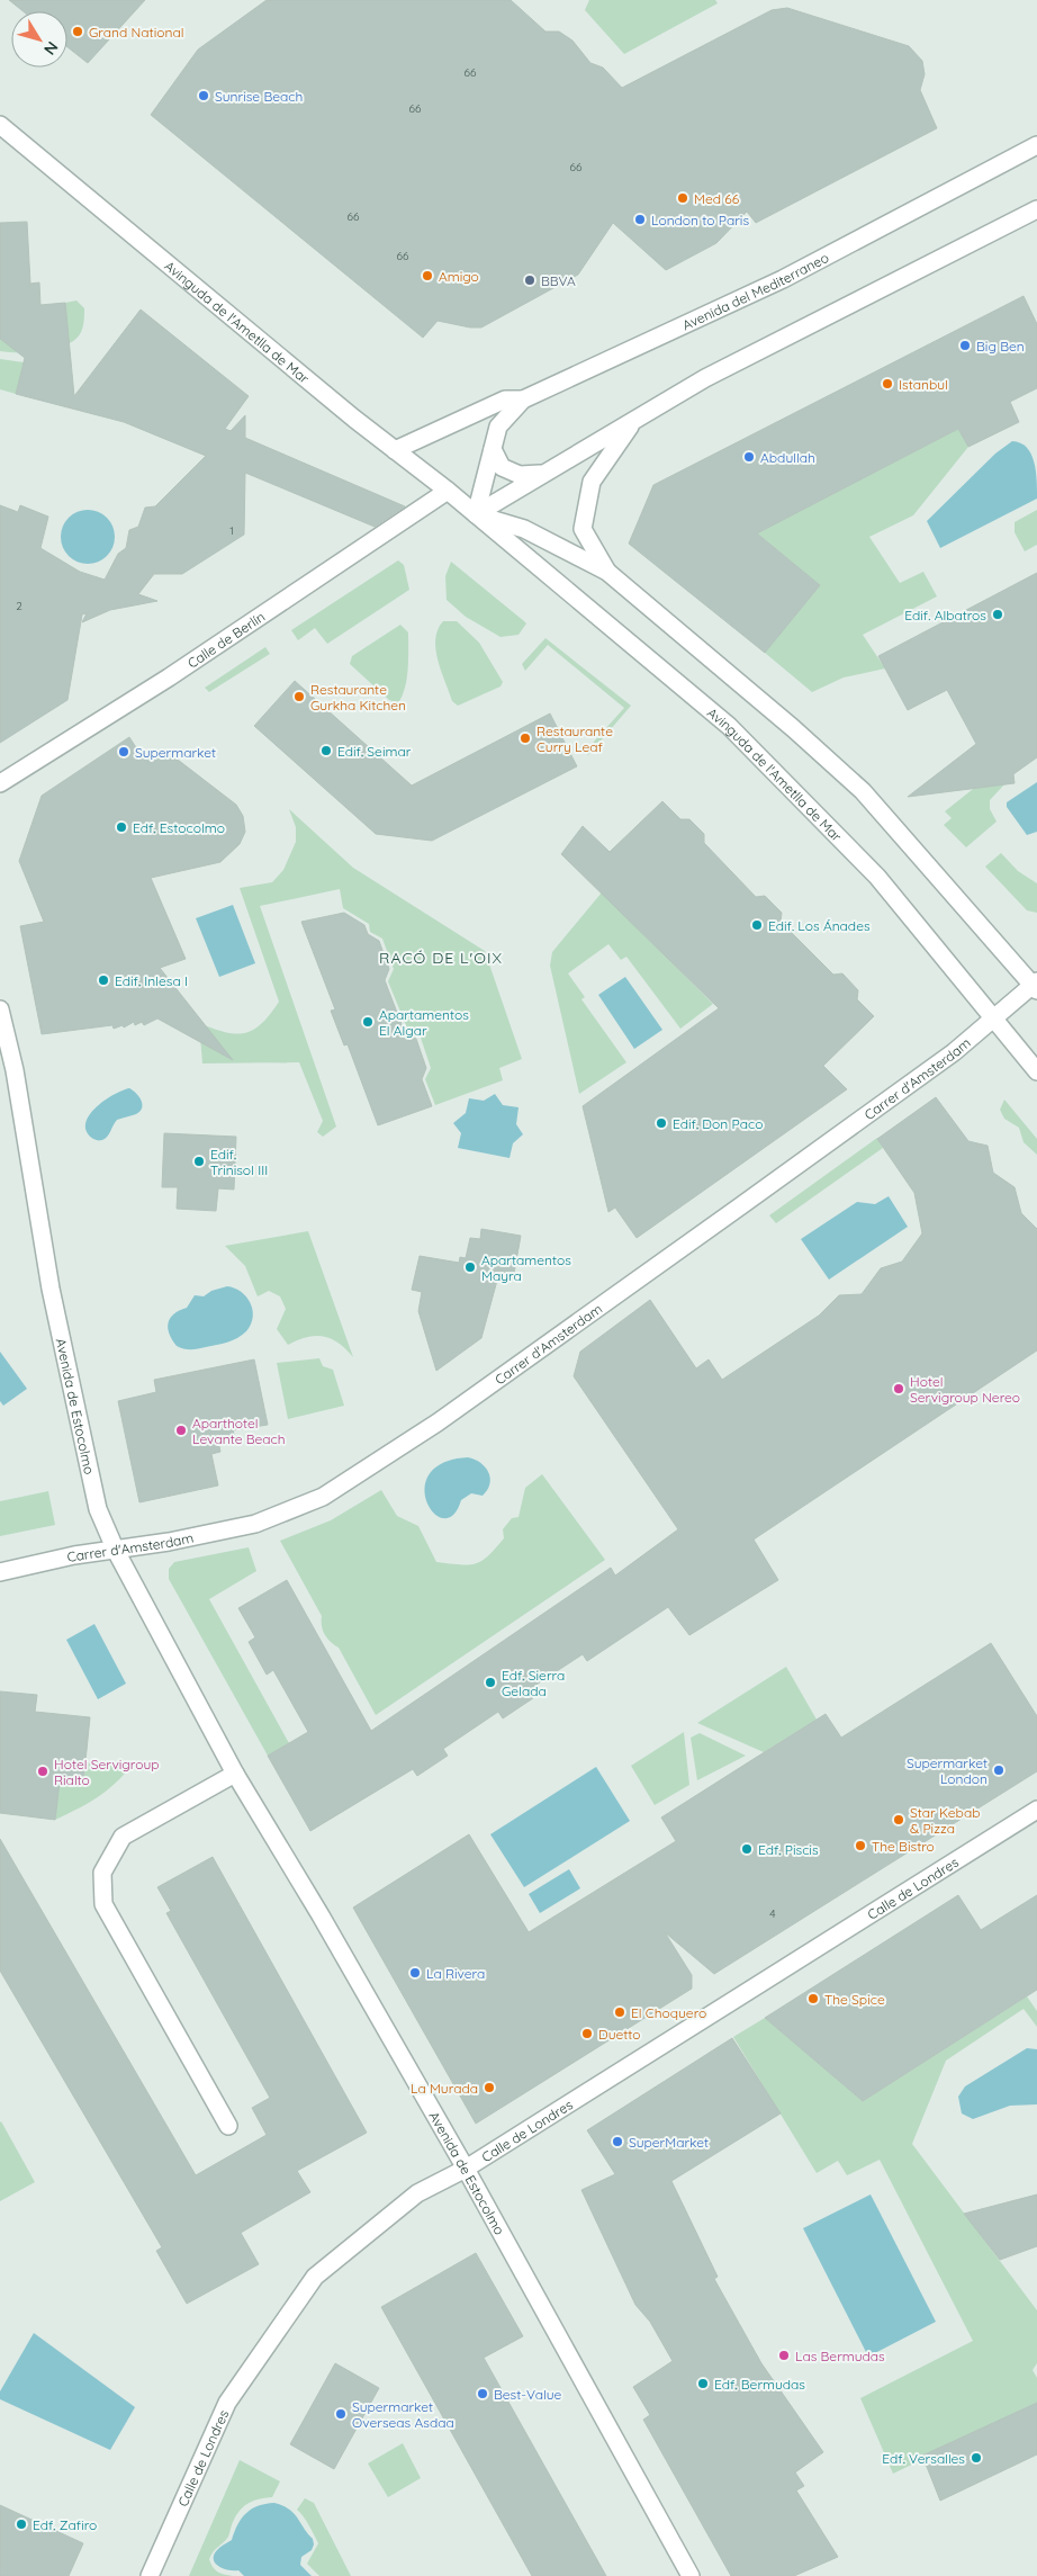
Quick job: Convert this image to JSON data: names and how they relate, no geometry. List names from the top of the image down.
{
  "streets": {
    "street": [
      "Avenida del Mediterraneo",
      "Avinguda de l'Ametlla de Mar",
      "Calle de Berlín",
      "Carrer d'Amsterdam",
      "Avenida de Estocolmo",
      "Calle de Londres"
    ]
  },
  "crossings": [
    ["Avenida del Mediterraneo", "Avinguda de l'Ametlla de Mar"],
    ["Avinguda de l'Ametlla de Mar", "Calle de Berlín"],
    ["Avinguda de l'Ametlla de Mar", "Carrer d'Amsterdam"],
    ["Carrer d'Amsterdam", "Avenida de Estocolmo"],
    ["Avenida de Estocolmo", "Calle de Londres"]
  ],
  "districts": ["RACÓ DE L'OIX"],
  "places": [
    "Grand National",
    "Sunrise Beach",
    "Med 66",
    "London to Paris",
    "Amigo",
    "BBVA",
    "Big Ben",
    "Istanbul",
    "Abdullah",
    "Edif. Albatros",
    "Restaurante Gurkha Kitchen",
    "Restaurante Curry Leaf",
    "Edif. Seimar",
    "Supermarket",
    "Edf. Estocolmo",
    "Edif. Los Ánades",
    "Edif. Inlesa I",
    "Apartamentos El Algar",
    "Edif. Don Paco",
    "Edif. Trinisol III",
    "Apartamentos Mayra",
    "Hotel Servigroup Nereo",
    "Aparthotel Levante Beach",
    "Edf. Sierra Gelada",
    "Supermarket London",
    "Hotel Servigroup Rialto",
    "Star Kebab & Pizza",
    "The Bistro",
    "Edf. Piscis",
    "La Rivera",
    "The Spice",
    "El Choquero",
    "Duetto",
    "La Murada",
    "SuperMarket",
    "Las Bermudas",
    "Edf. Bermudas",
    "Best-Value",
    "Supermarket Overseas Asdaa",
    "Edf. Versalles",
    "Edf. Zafiro"
  ],
  "house_numbers": [
    "66",
    "66",
    "66",
    "66",
    "66",
    "1",
    "2",
    "4"
  ],
  "north": "bottom right"
}
